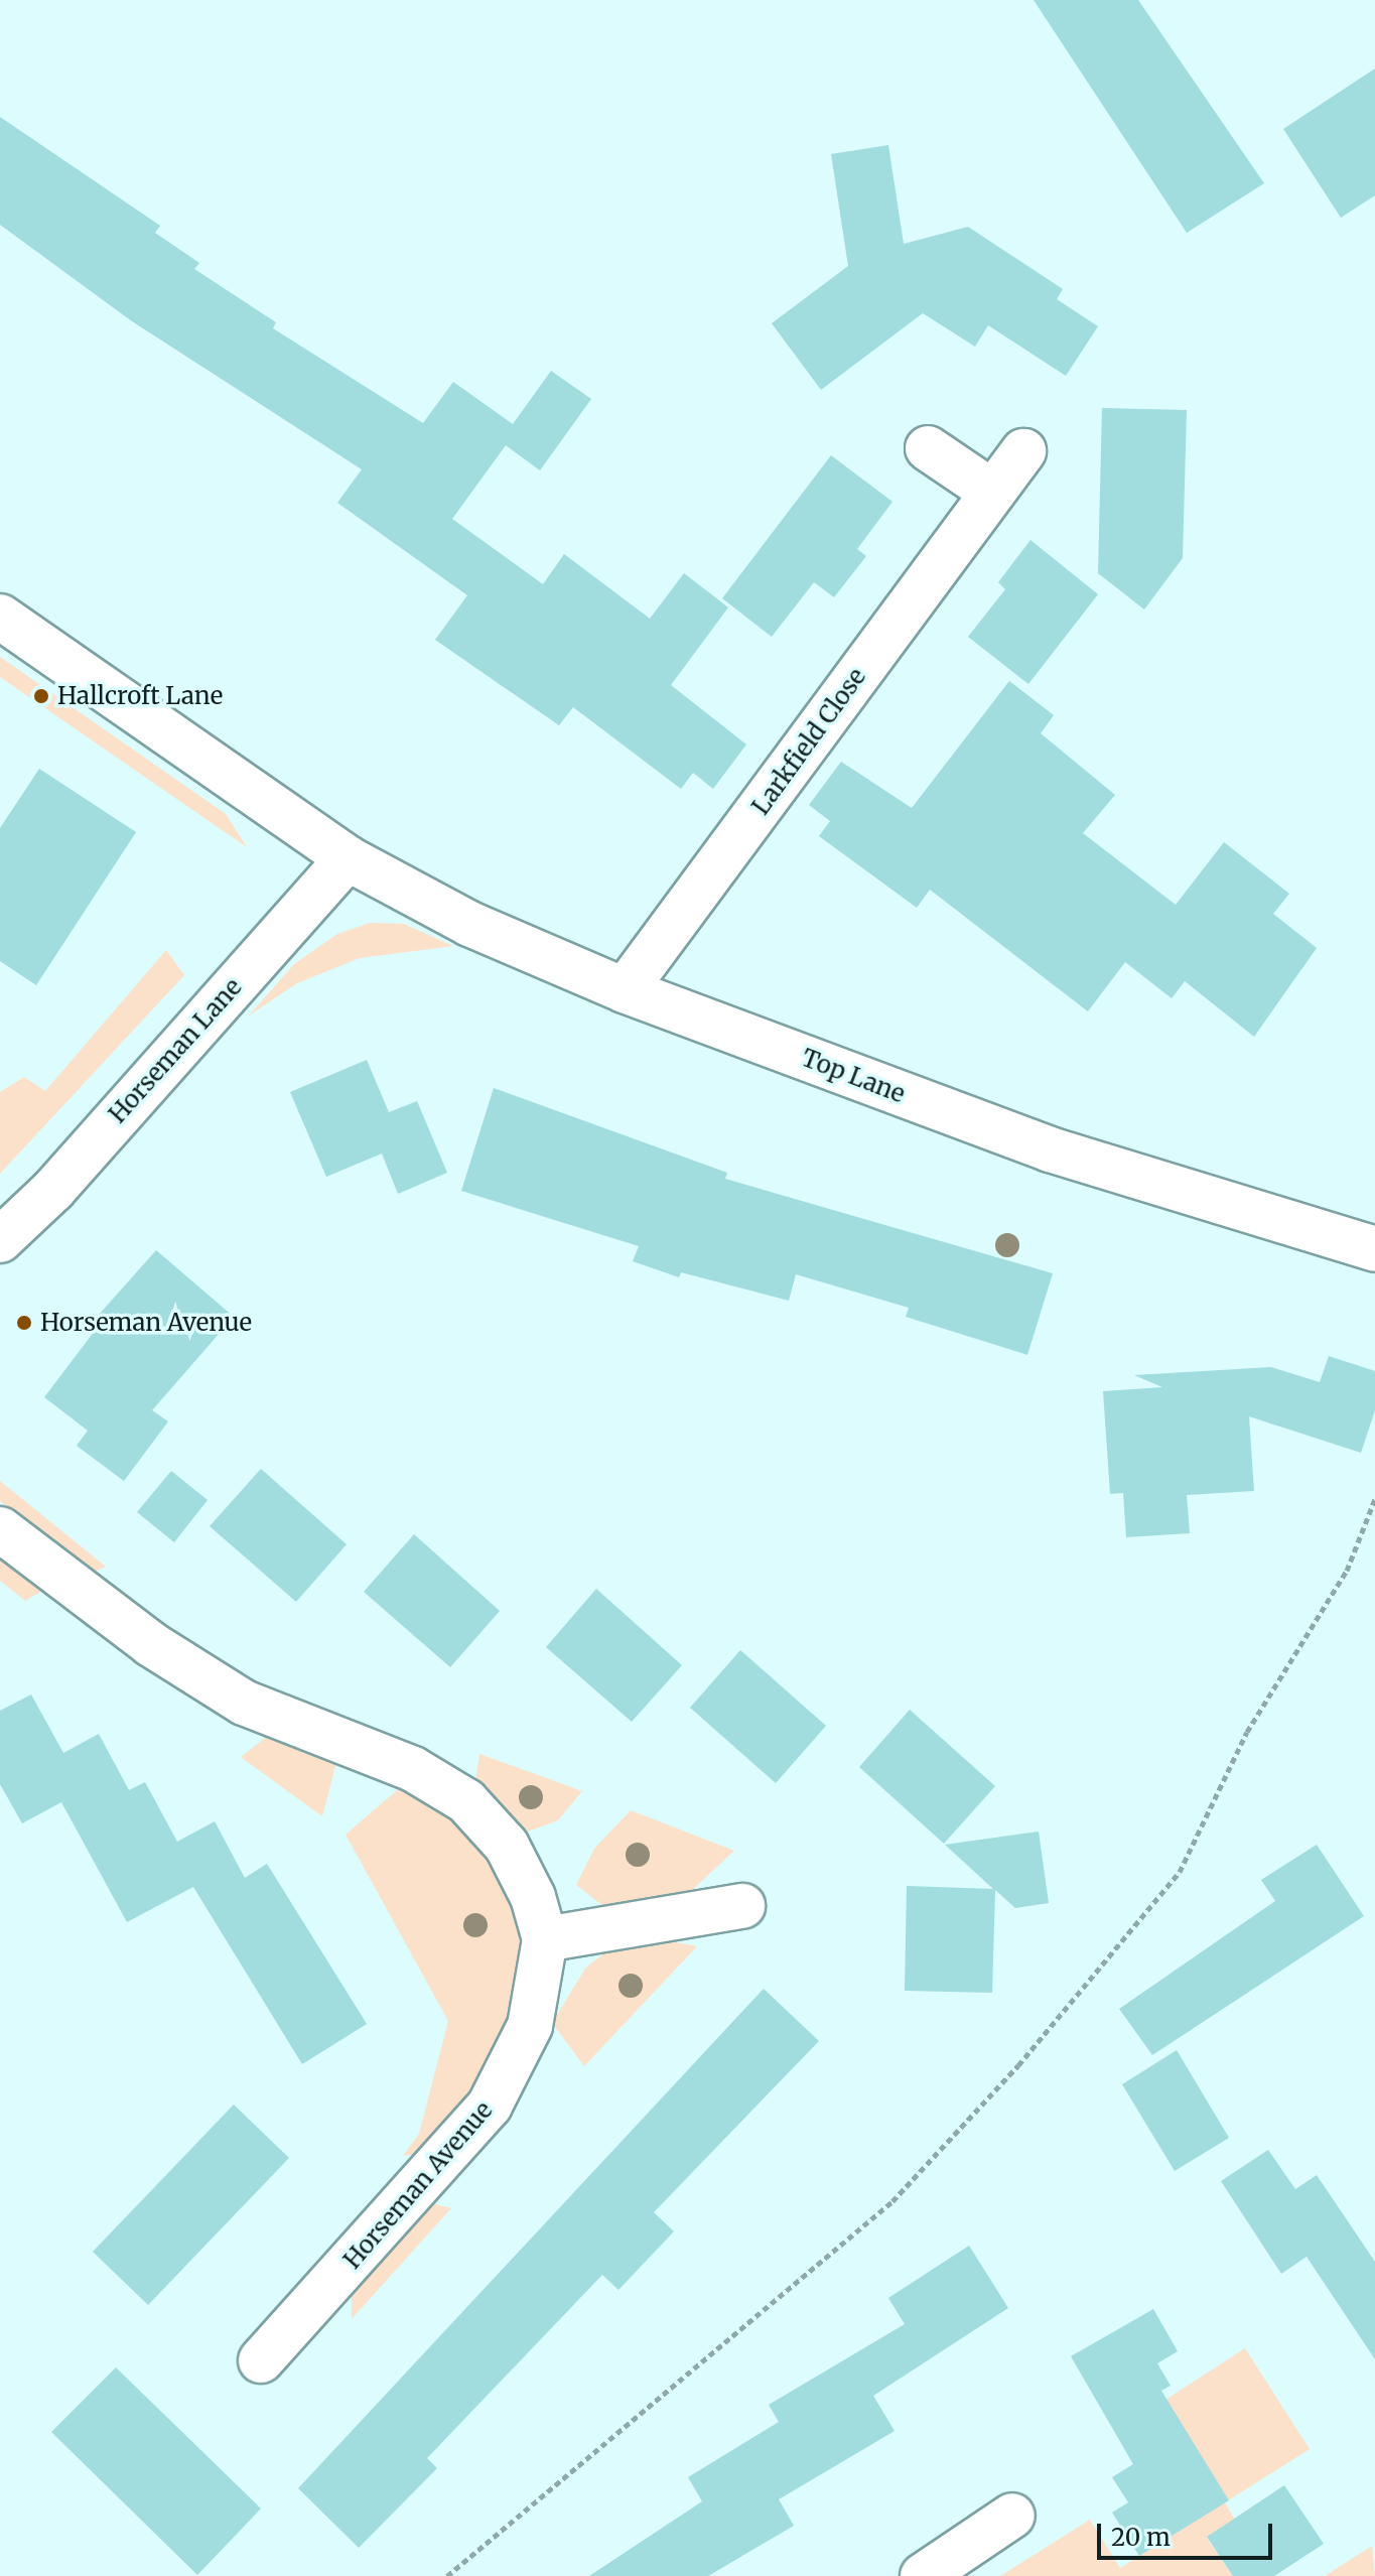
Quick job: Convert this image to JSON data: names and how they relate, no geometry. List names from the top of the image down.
{
  "streets": {
    "street": [
      "Larkfield Close",
      "Horseman Lane",
      "Top Lane",
      "Horseman Avenue"
    ]
  },
  "crossings": [
    ["Larkfield Close", "Top Lane"],
    ["Horseman Lane", "Top Lane"]
  ],
  "places": ["Hallcroft Lane", "Horseman Avenue"],
  "scale_bar": "20 m"
}
